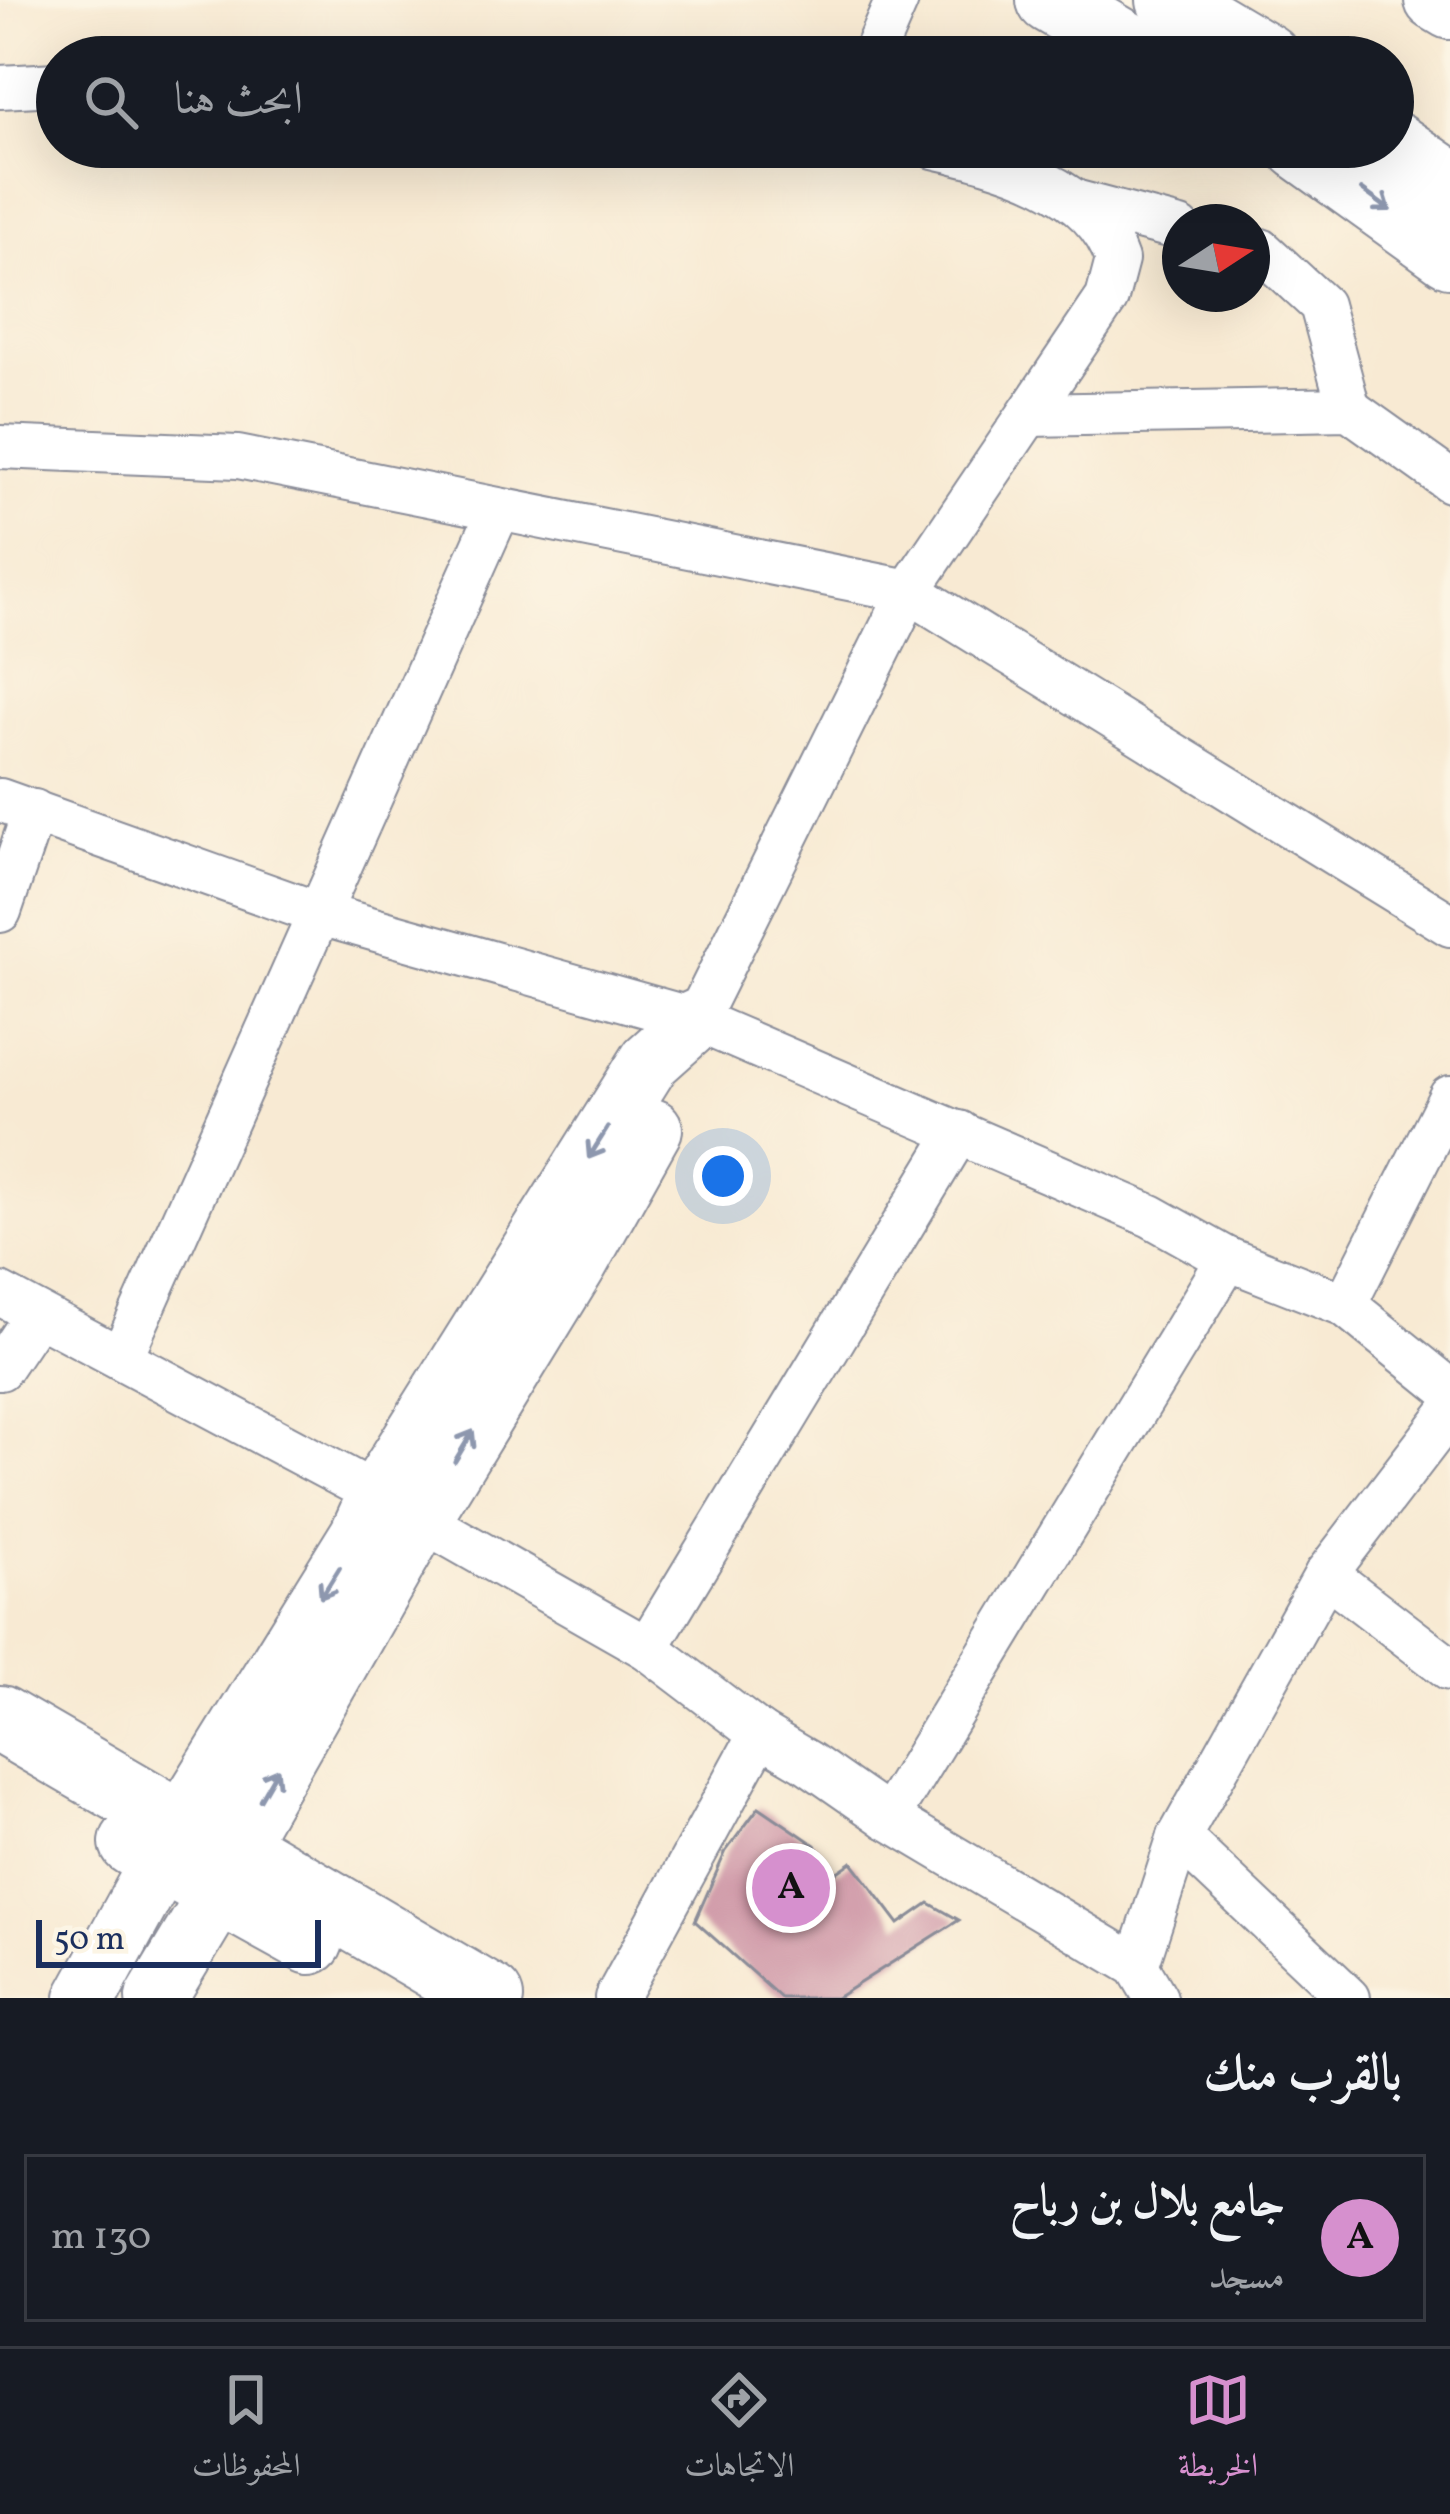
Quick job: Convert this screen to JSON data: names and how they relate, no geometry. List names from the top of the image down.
{
  "scale_bar": "50 m",
  "north": "right",
  "page": {
    "search": "ابحث هنا",
    "pins": "A",
    "scale": "50 m",
    "heading": "بالقرب منك",
    "list": [
      {
        "mark": "A",
        "name": "جامع بلال بن رباح",
        "note": "مسجد",
        "value": "130 m"
      }
    ],
    "nav": ["الخريطة", "الاتجاهات", "المحفوظات"]
  }
}
